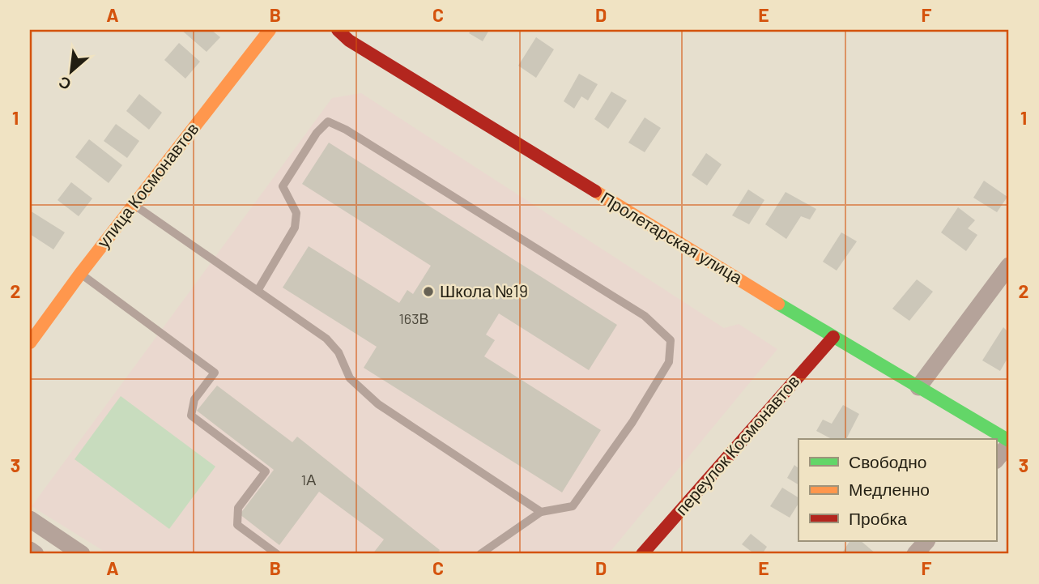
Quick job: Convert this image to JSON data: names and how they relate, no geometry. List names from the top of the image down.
{
  "streets": {
    "street": ["улица Космонавтов", "Пролетарская улица", "переулок Космонавтов"]
  },
  "crossings": [
    ["Пролетарская улица", "переулок Космонавтов"]
  ],
  "places": ["Школа №19"],
  "house_numbers": ["163В", "1А"],
  "legend": ["Свободно", "Медленно", "Пробка"],
  "north": "bottom left",
  "grid": {
    "columns": [
      "A",
      "B",
      "C",
      "D",
      "E",
      "F"
    ],
    "rows": ["1", "2", "3"]
  }
}
